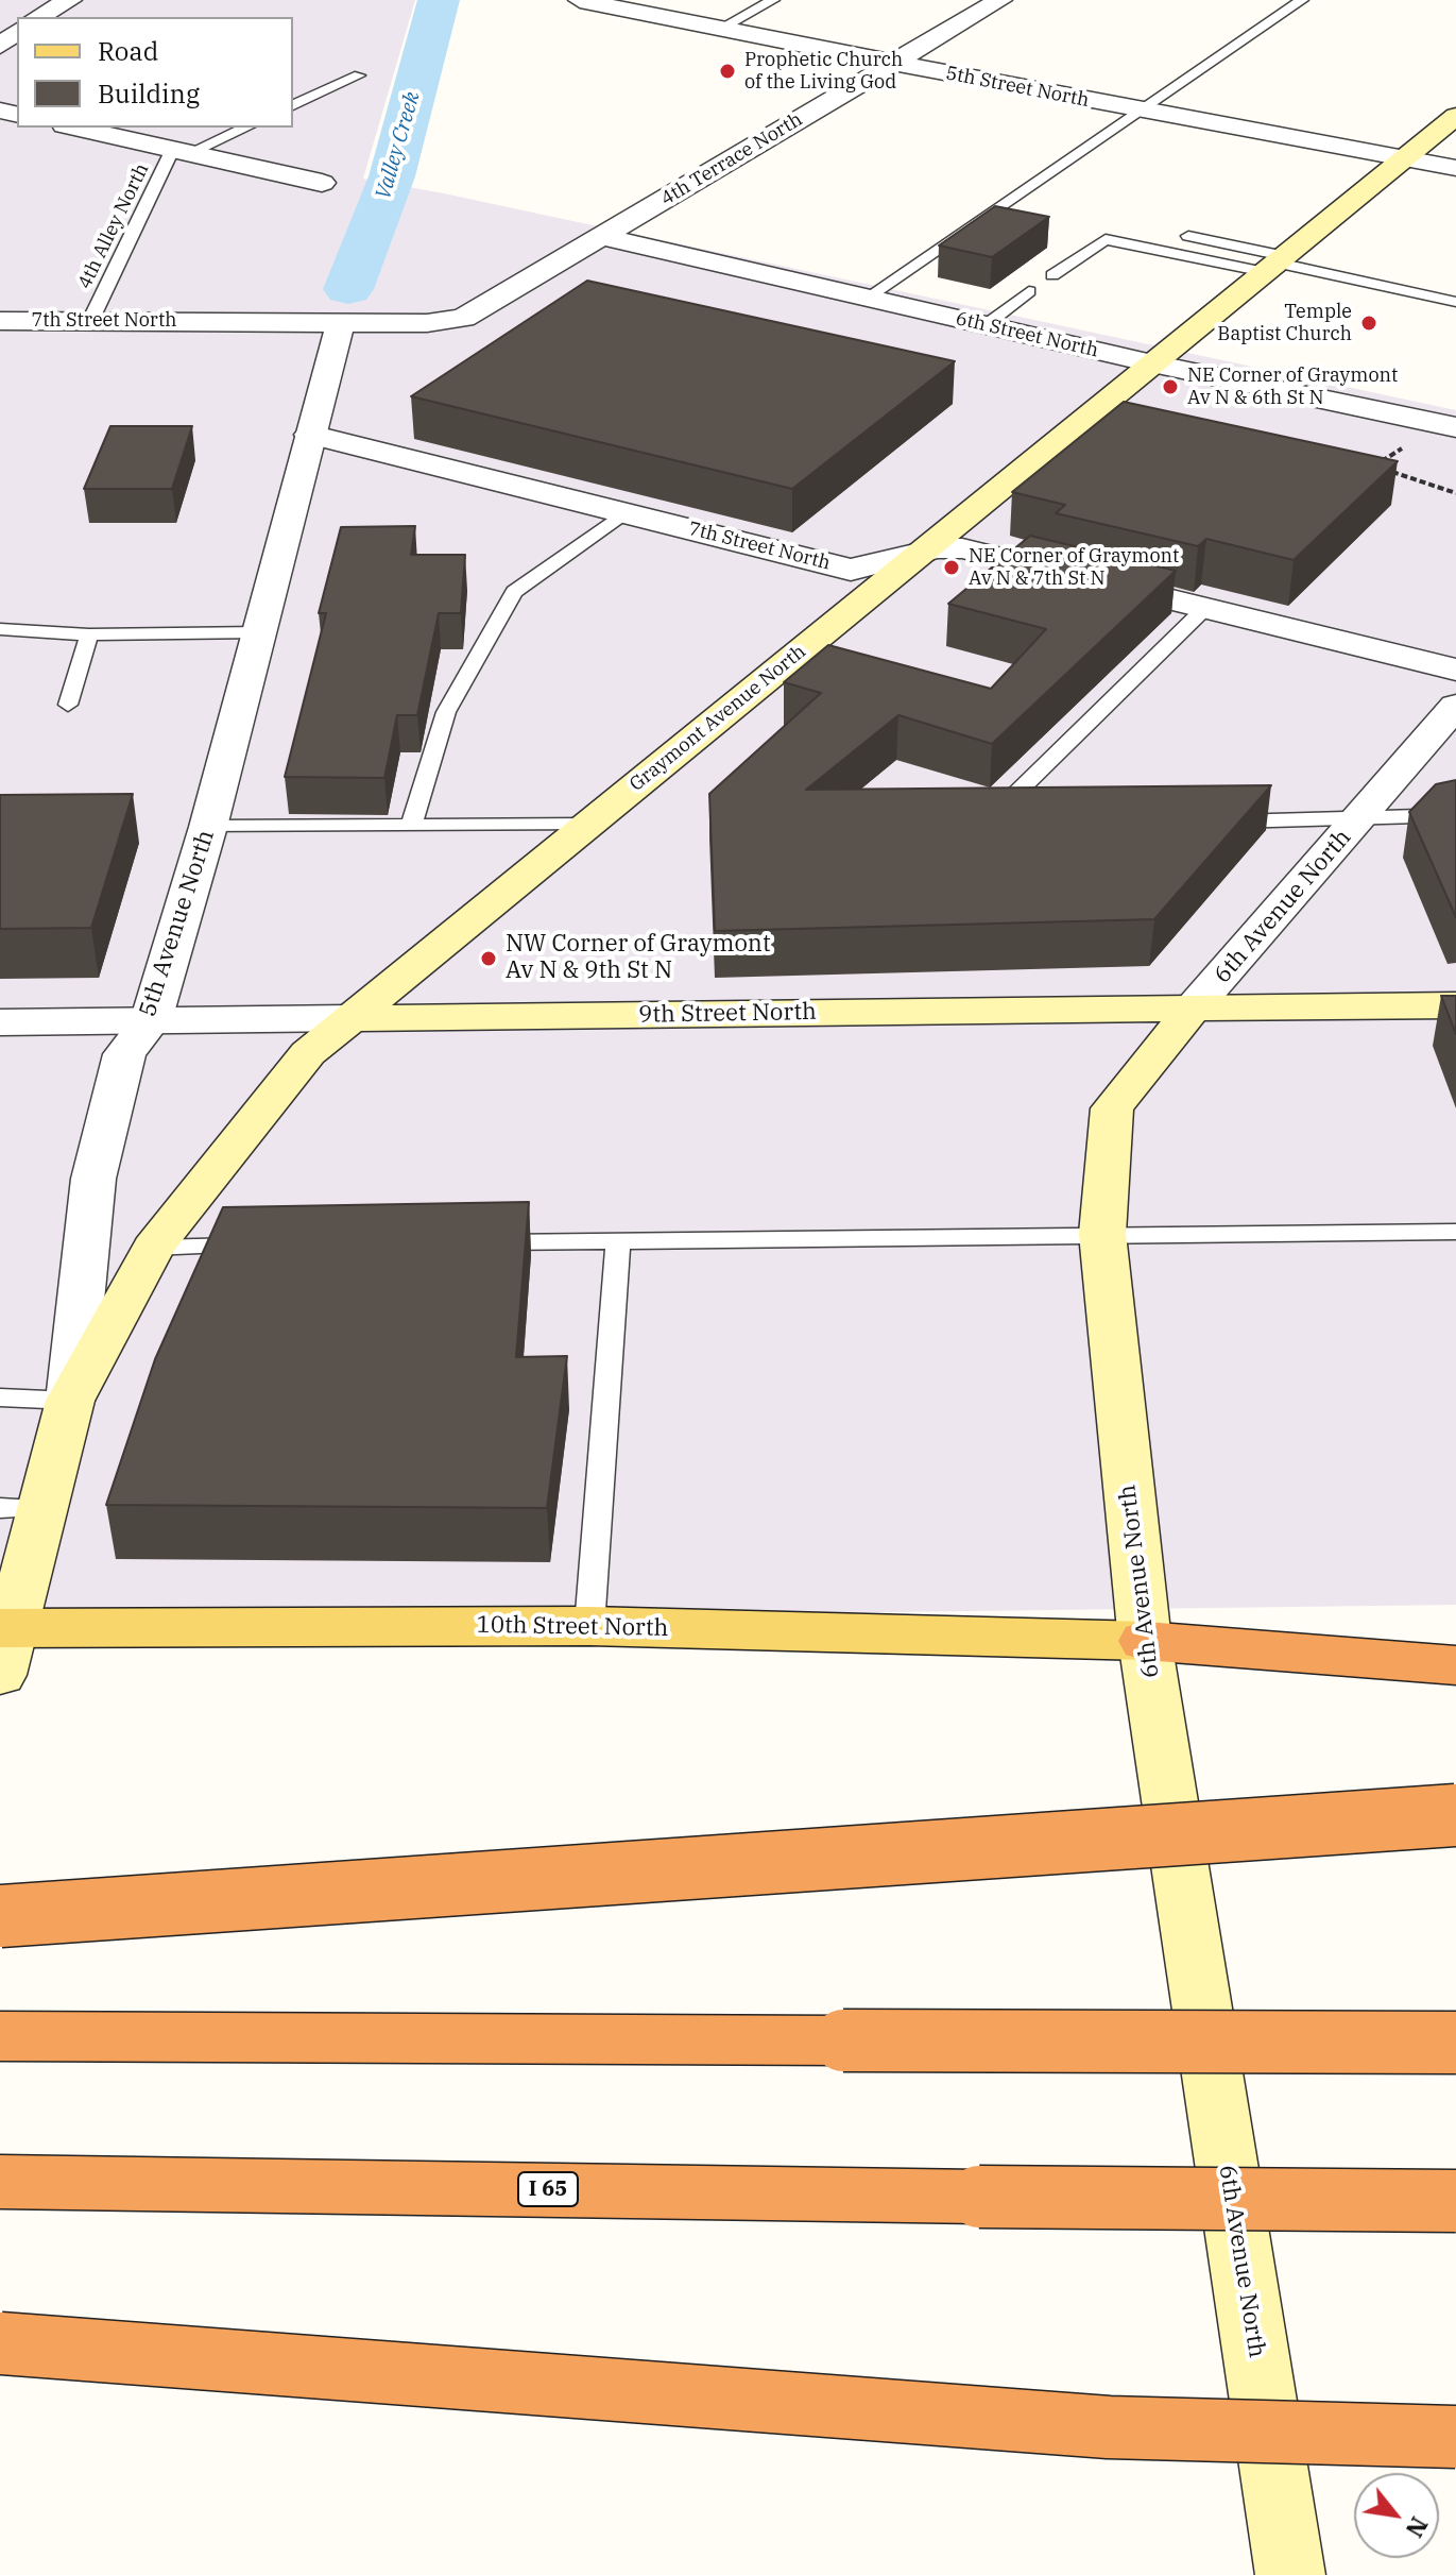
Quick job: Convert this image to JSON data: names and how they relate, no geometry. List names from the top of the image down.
{
  "streets": {
    "highway": ["I 65"],
    "main road": [
      "Graymont Avenue North",
      "6th Avenue North",
      "5th Avenue North",
      "9th Street North",
      "10th Street North"
    ],
    "street": [
      "5th Street North",
      "4th Terrace North",
      "7th Street North",
      "6th Street North"
    ],
    "lane": ["4th Alley North"]
  },
  "crossings": [
    ["5th Street North", "4th Terrace North"],
    ["5th Street North", "Graymont Avenue North"],
    ["4th Terrace North", "7th Street North"],
    ["4th Terrace North", "6th Street North"],
    ["4th Alley North", "7th Street North"],
    ["7th Street North", "Graymont Avenue North"],
    ["7th Street North", "5th Avenue North"],
    ["6th Street North", "Graymont Avenue North"],
    ["Graymont Avenue North", "5th Avenue North"],
    ["Graymont Avenue North", "9th Street North"],
    ["6th Avenue North", "9th Street North"],
    ["6th Avenue North", "10th Street North"],
    ["5th Avenue North", "9th Street North"],
    ["5th Avenue North", "10th Street North"]
  ],
  "water": ["Valley Creek"],
  "places": [
    "Prophetic Church of the Living God",
    "Temple Baptist Church",
    "NE Corner of Graymont Av N & 6th St N",
    "NE Corner of Graymont Av N & 7th St N",
    "NW Corner of Graymont Av N & 9th St N"
  ],
  "legend": ["Road", "Building"],
  "north": "bottom right"
}
